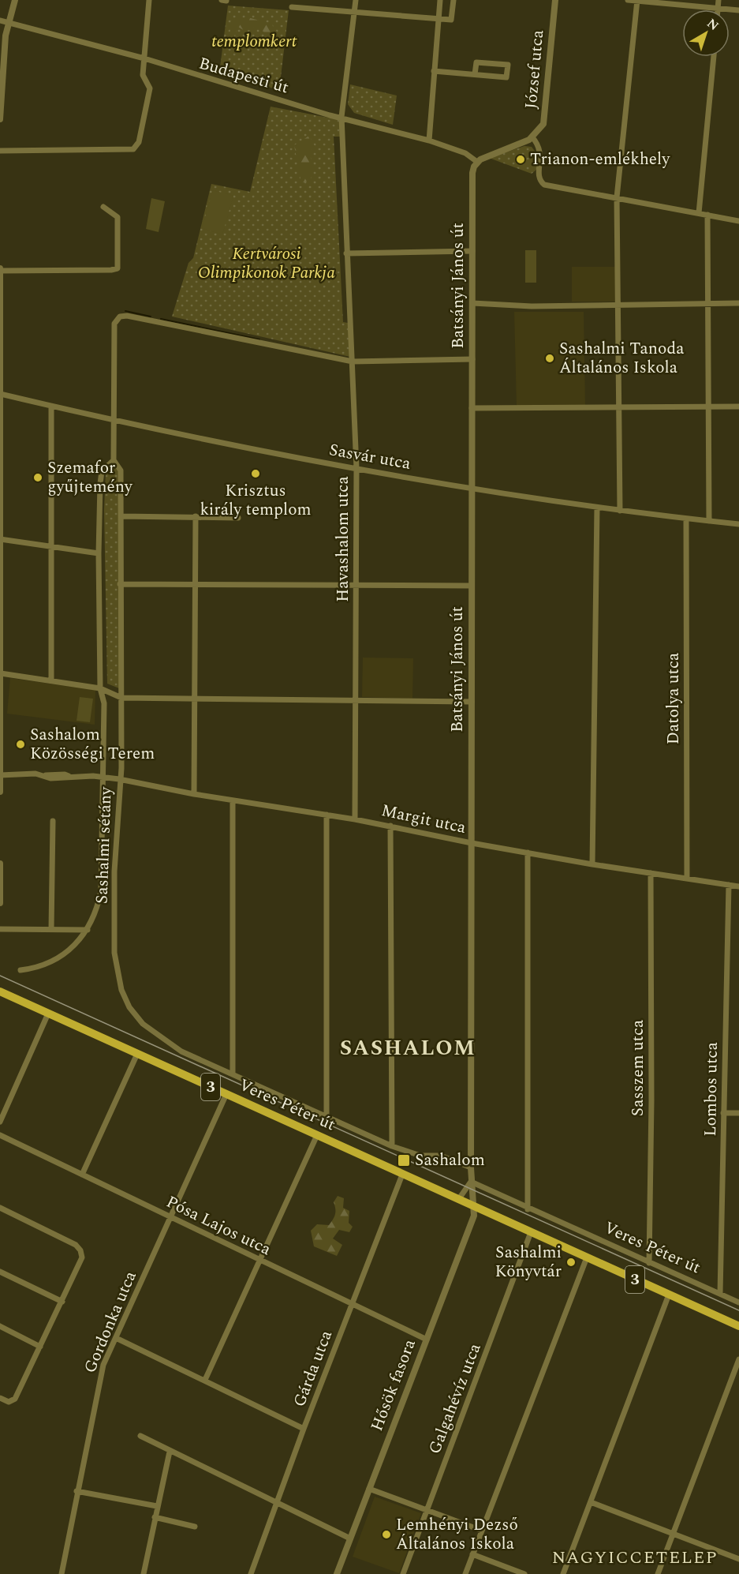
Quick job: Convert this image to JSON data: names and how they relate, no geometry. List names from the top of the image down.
{
  "streets": {
    "main road": ["3", "Veres Péter út"],
    "street": [
      "József utca",
      "Budapesti út",
      "Batsányi János út",
      "Sasvár utca",
      "Havashalom utca",
      "Datolya utca",
      "Margit utca",
      "Sashalmi sétány",
      "Sasszem utca",
      "Lombos utca",
      "Pósa Lajos utca",
      "Gordonka utca",
      "Gárda utca",
      "Hősök fasora",
      "Galgahévíz utca"
    ]
  },
  "crossings": [
    ["Budapesti út", "Batsányi János út"],
    ["Budapesti út", "Havashalom utca"],
    ["Batsányi János út", "Sasvár utca"],
    ["Batsányi János út", "Margit utca"],
    ["Batsányi János út", "Veres Péter út"],
    ["Batsányi János út", "Hősök fasora"],
    ["Sasvár utca", "Havashalom utca"],
    ["Sasvár utca", "Datolya utca"],
    ["Sasvár utca", "Sashalmi sétány"],
    ["Havashalom utca", "Margit utca"],
    ["Havashalom utca", "Sashalmi sétány"],
    ["Datolya utca", "Margit utca"],
    ["Margit utca", "Sashalmi sétány"],
    ["Margit utca", "Sasszem utca"],
    ["Margit utca", "Lombos utca"],
    ["Sashalmi sétány", "Veres Péter út"],
    ["Sasszem utca", "Veres Péter út"],
    ["Lombos utca", "Veres Péter út"],
    ["Veres Péter út", "Gordonka utca"],
    ["Veres Péter út", "Gárda utca"],
    ["Veres Péter út", "Hősök fasora"],
    ["Veres Péter út", "Galgahévíz utca"],
    ["Pósa Lajos utca", "Gordonka utca"],
    ["Pósa Lajos utca", "Gárda utca"],
    ["Pósa Lajos utca", "Hősök fasora"]
  ],
  "districts": ["SASHALOM", "NAGYICCETELEP"],
  "parks": ["templomkert", "Kertvárosi Olimpikonok Parkja"],
  "places": {
    "other": [
      "Trianon-emlékhely",
      "Sashalmi Tanoda Általános Iskola",
      "Krisztus király templom",
      "Szemafor gyűjtemény",
      "Sashalom Közösségi Terem",
      "Sashalmi Könyvtár",
      "Lemhényi Dezső Általános Iskola"
    ],
    "transit": ["Sashalom"]
  },
  "north": "top right"
}
